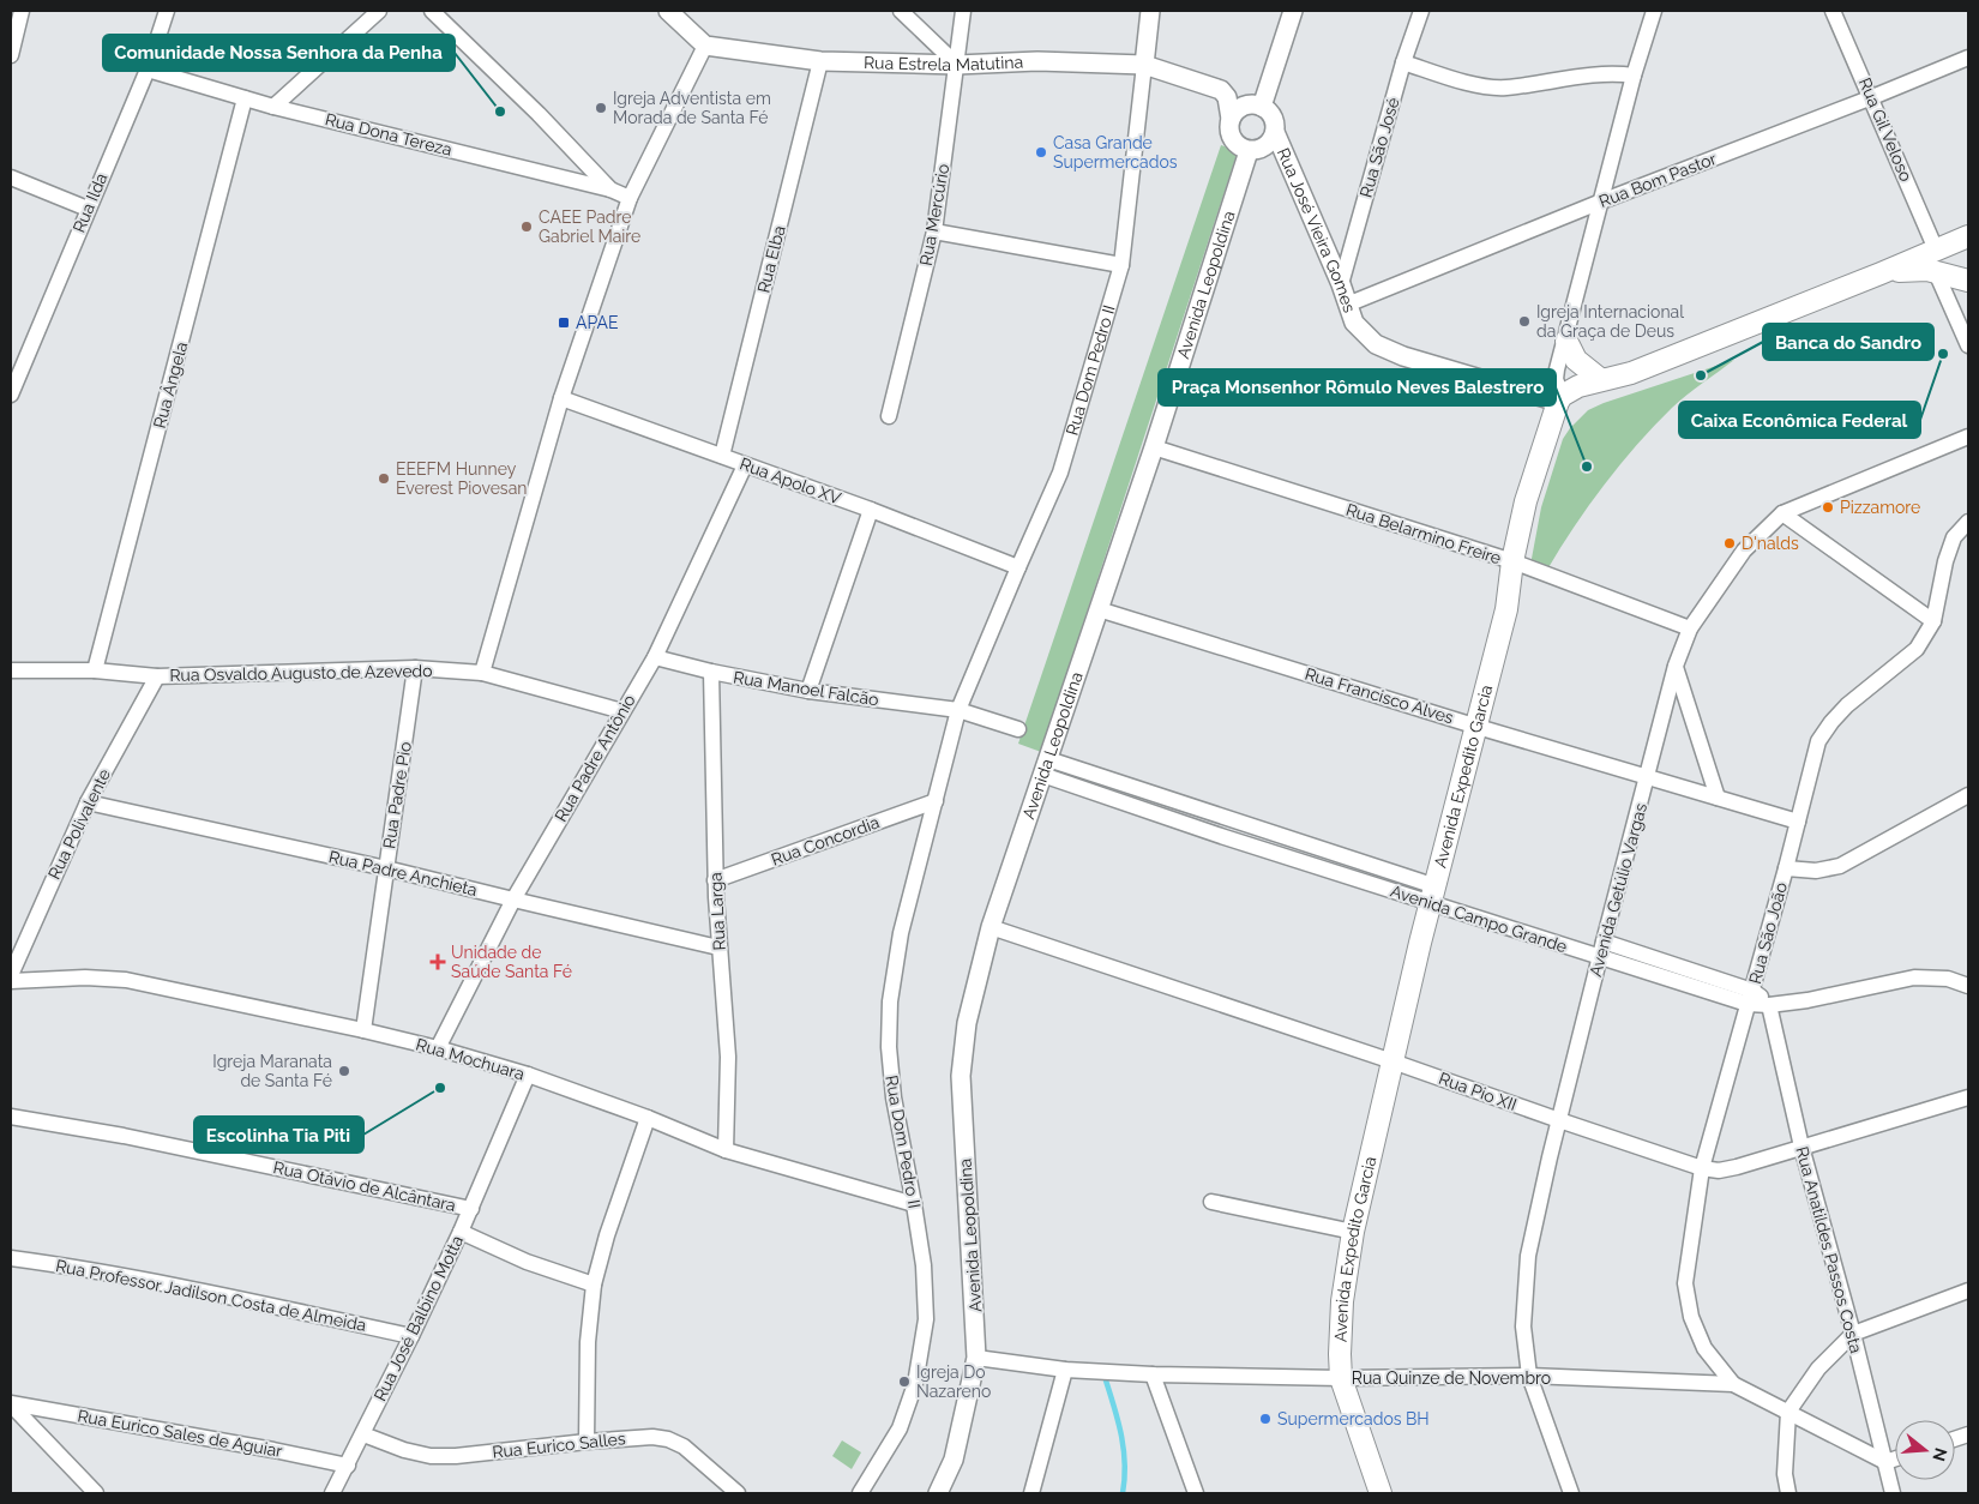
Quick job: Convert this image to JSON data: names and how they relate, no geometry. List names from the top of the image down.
{
  "streets": {
    "main road": ["Avenida Expedito Garcia"],
    "street": [
      "Rua Estrela Matutina",
      "Rua Gil Veloso",
      "Rua Dona Tereza",
      "Rua São José",
      "Rua Bom Pastor",
      "Rua Ilda",
      "Rua Mercúrio",
      "Rua José Vieira Gomes",
      "Rua Elba",
      "Avenida Leopoldina",
      "Rua Dom Pedro II",
      "Rua Ângela",
      "Rua Apolo XV",
      "Rua Belarmino Freire",
      "Rua Osvaldo Augusto de Azevedo",
      "Rua Manoel Falcão",
      "Rua Francisco Alves",
      "Rua Padre Antônio",
      "Rua Padre Pio",
      "Rua Polivalente",
      "Rua Concordia",
      "Rua Padre Anchieta",
      "Avenida Getúlio Vargas",
      "Rua Larga",
      "Avenida Campo Grande",
      "Rua São João",
      "Rua Mochuara",
      "Rua Pio XII",
      "Rua Otávio de Alcântara",
      "Rua Anatildes Passos Costa",
      "Rua Professor Jadilson Costa de Almeida",
      "Rua José Balbino Motta",
      "Rua Quinze de Novembro",
      "Rua Eurico Sales de Aguiar",
      "Rua Eurico Salles"
    ]
  },
  "crossings": [
    ["Rua Estrela Matutina", "Rua Mercúrio"],
    ["Rua Estrela Matutina", "Rua José Vieira Gomes"],
    ["Rua Estrela Matutina", "Rua Elba"],
    ["Rua Estrela Matutina", "Avenida Leopoldina"],
    ["Rua Estrela Matutina", "Rua Dom Pedro II"],
    ["Rua Gil Veloso", "Rua Bom Pastor"],
    ["Rua Dona Tereza", "Rua Ilda"],
    ["Rua Dona Tereza", "Rua Ângela"],
    ["Rua São José", "Rua José Vieira Gomes"],
    ["Rua Bom Pastor", "Rua José Vieira Gomes"],
    ["Rua José Vieira Gomes", "Avenida Leopoldina"],
    ["Rua José Vieira Gomes", "Avenida Expedito Garcia"],
    ["Rua Elba", "Rua Apolo XV"],
    ["Avenida Leopoldina", "Rua Belarmino Freire"],
    ["Avenida Leopoldina", "Rua Francisco Alves"],
    ["Avenida Leopoldina", "Avenida Campo Grande"],
    ["Avenida Leopoldina", "Rua Pio XII"],
    ["Avenida Leopoldina", "Rua Quinze de Novembro"],
    ["Rua Dom Pedro II", "Rua Apolo XV"],
    ["Rua Dom Pedro II", "Rua Manoel Falcão"],
    ["Rua Dom Pedro II", "Rua Concordia"],
    ["Rua Dom Pedro II", "Rua Mochuara"],
    ["Rua Ângela", "Rua Osvaldo Augusto de Azevedo"],
    ["Rua Apolo XV", "Rua Padre Antônio"],
    ["Rua Belarmino Freire", "Avenida Expedito Garcia"],
    ["Rua Belarmino Freire", "Avenida Getúlio Vargas"],
    ["Rua Osvaldo Augusto de Azevedo", "Rua Padre Antônio"],
    ["Rua Osvaldo Augusto de Azevedo", "Rua Padre Pio"],
    ["Rua Osvaldo Augusto de Azevedo", "Rua Polivalente"],
    ["Rua Manoel Falcão", "Rua Padre Antônio"],
    ["Rua Manoel Falcão", "Rua Larga"],
    ["Rua Francisco Alves", "Avenida Expedito Garcia"],
    ["Rua Francisco Alves", "Avenida Getúlio Vargas"],
    ["Rua Francisco Alves", "Rua São João"],
    ["Rua Padre Antônio", "Rua Padre Anchieta"],
    ["Rua Padre Antônio", "Rua Mochuara"],
    ["Avenida Expedito Garcia", "Avenida Campo Grande"],
    ["Avenida Expedito Garcia", "Rua Pio XII"],
    ["Avenida Expedito Garcia", "Rua Quinze de Novembro"],
    ["Rua Padre Pio", "Rua Padre Anchieta"],
    ["Rua Padre Pio", "Rua Mochuara"],
    ["Rua Polivalente", "Rua Padre Anchieta"],
    ["Rua Concordia", "Rua Larga"],
    ["Rua Padre Anchieta", "Rua Larga"],
    ["Avenida Getúlio Vargas", "Avenida Campo Grande"],
    ["Avenida Getúlio Vargas", "Rua Pio XII"],
    ["Avenida Getúlio Vargas", "Rua Quinze de Novembro"],
    ["Rua Larga", "Rua Mochuara"],
    ["Avenida Campo Grande", "Rua São João"],
    ["Avenida Campo Grande", "Rua Anatildes Passos Costa"],
    ["Rua São João", "Rua Pio XII"],
    ["Rua São João", "Rua Quinze de Novembro"],
    ["Rua Mochuara", "Rua José Balbino Motta"],
    ["Rua Pio XII", "Rua Anatildes Passos Costa"],
    ["Rua Otávio de Alcântara", "Rua José Balbino Motta"],
    ["Rua Anatildes Passos Costa", "Rua Quinze de Novembro"],
    ["Rua Professor Jadilson Costa de Almeida", "Rua José Balbino Motta"],
    ["Rua José Balbino Motta", "Rua Eurico Sales de Aguiar"],
    ["Rua José Balbino Motta", "Rua Eurico Salles"]
  ],
  "places": {
    "other": [
      "Igreja Adventista em Morada de Santa Fé",
      "Comunidade Nossa Senhora da Penha",
      "Casa Grande Supermercados",
      "CAEE Padre Gabriel Maire",
      "Igreja Internacional da Graça de Deus",
      "Caixa Econômica Federal",
      "Banca do Sandro",
      "Praça Monsenhor Rômulo Neves Balestrero",
      "EEEFM Hunney Everest Piovesan",
      "Pizzamore",
      "D'nalds",
      "Igreja Maranata de Santa Fé",
      "Escolinha Tia Piti",
      "Igreja Do Nazareno",
      "Supermercados BH"
    ],
    "transit": ["APAE"],
    "health": ["Unidade de Saúde Santa Fé"]
  },
  "north": "right"
}
